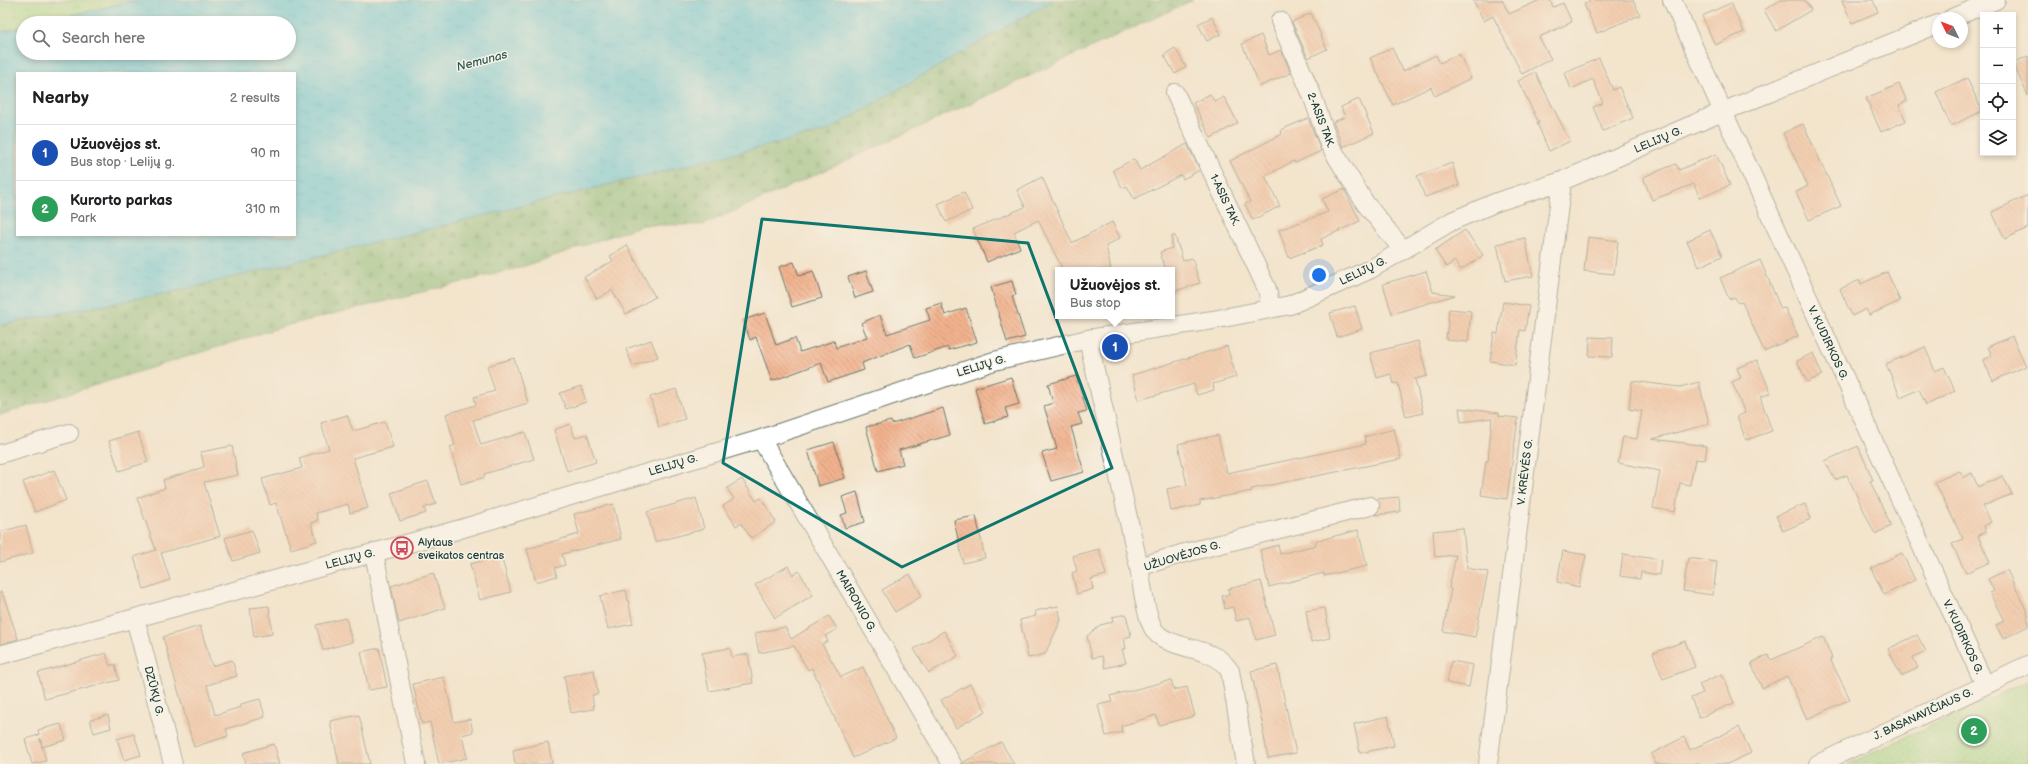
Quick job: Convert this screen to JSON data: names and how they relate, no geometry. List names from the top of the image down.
{
  "streets": {
    "street": [
      "2-ASIS TAK.",
      "LELIJŲ G.",
      "1-ASIS TAK.",
      "V. KUDIRKOS G.",
      "V. KRĖVĖS G.",
      "UŽUOVĖJOS G.",
      "MAIRONIO G.",
      "DZŪKŲ G.",
      "J. BASANAVIČIAUS G."
    ]
  },
  "crossings": [
    ["2-ASIS TAK.", "LELIJŲ G."],
    ["LELIJŲ G.", "1-ASIS TAK."],
    ["LELIJŲ G.", "V. KUDIRKOS G."],
    ["LELIJŲ G.", "V. KRĖVĖS G."],
    ["LELIJŲ G.", "MAIRONIO G."],
    ["LELIJŲ G.", "DZŪKŲ G."],
    ["V. KUDIRKOS G.", "J. BASANAVIČIAUS G."]
  ],
  "water": ["Nemunas"],
  "places": {
    "bus stop": ["Alytaus sveikatos centras"]
  },
  "north": "top left",
  "page": {
    "map_buttons": ["+", "−"],
    "search": "Search here",
    "heading": ["Nearby", "2 results"],
    "list": [
      {
        "mark": "1",
        "name": "Užuovėjos st.",
        "note": "Bus stop · Lelijų g.",
        "value": "90 m"
      },
      {
        "mark": "2",
        "name": "Kurorto parkas",
        "note": "Park",
        "value": "310 m"
      }
    ],
    "popup": ["Užuovėjos st.", "Bus stop"],
    "pins": ["1", "2"]
  }
}
